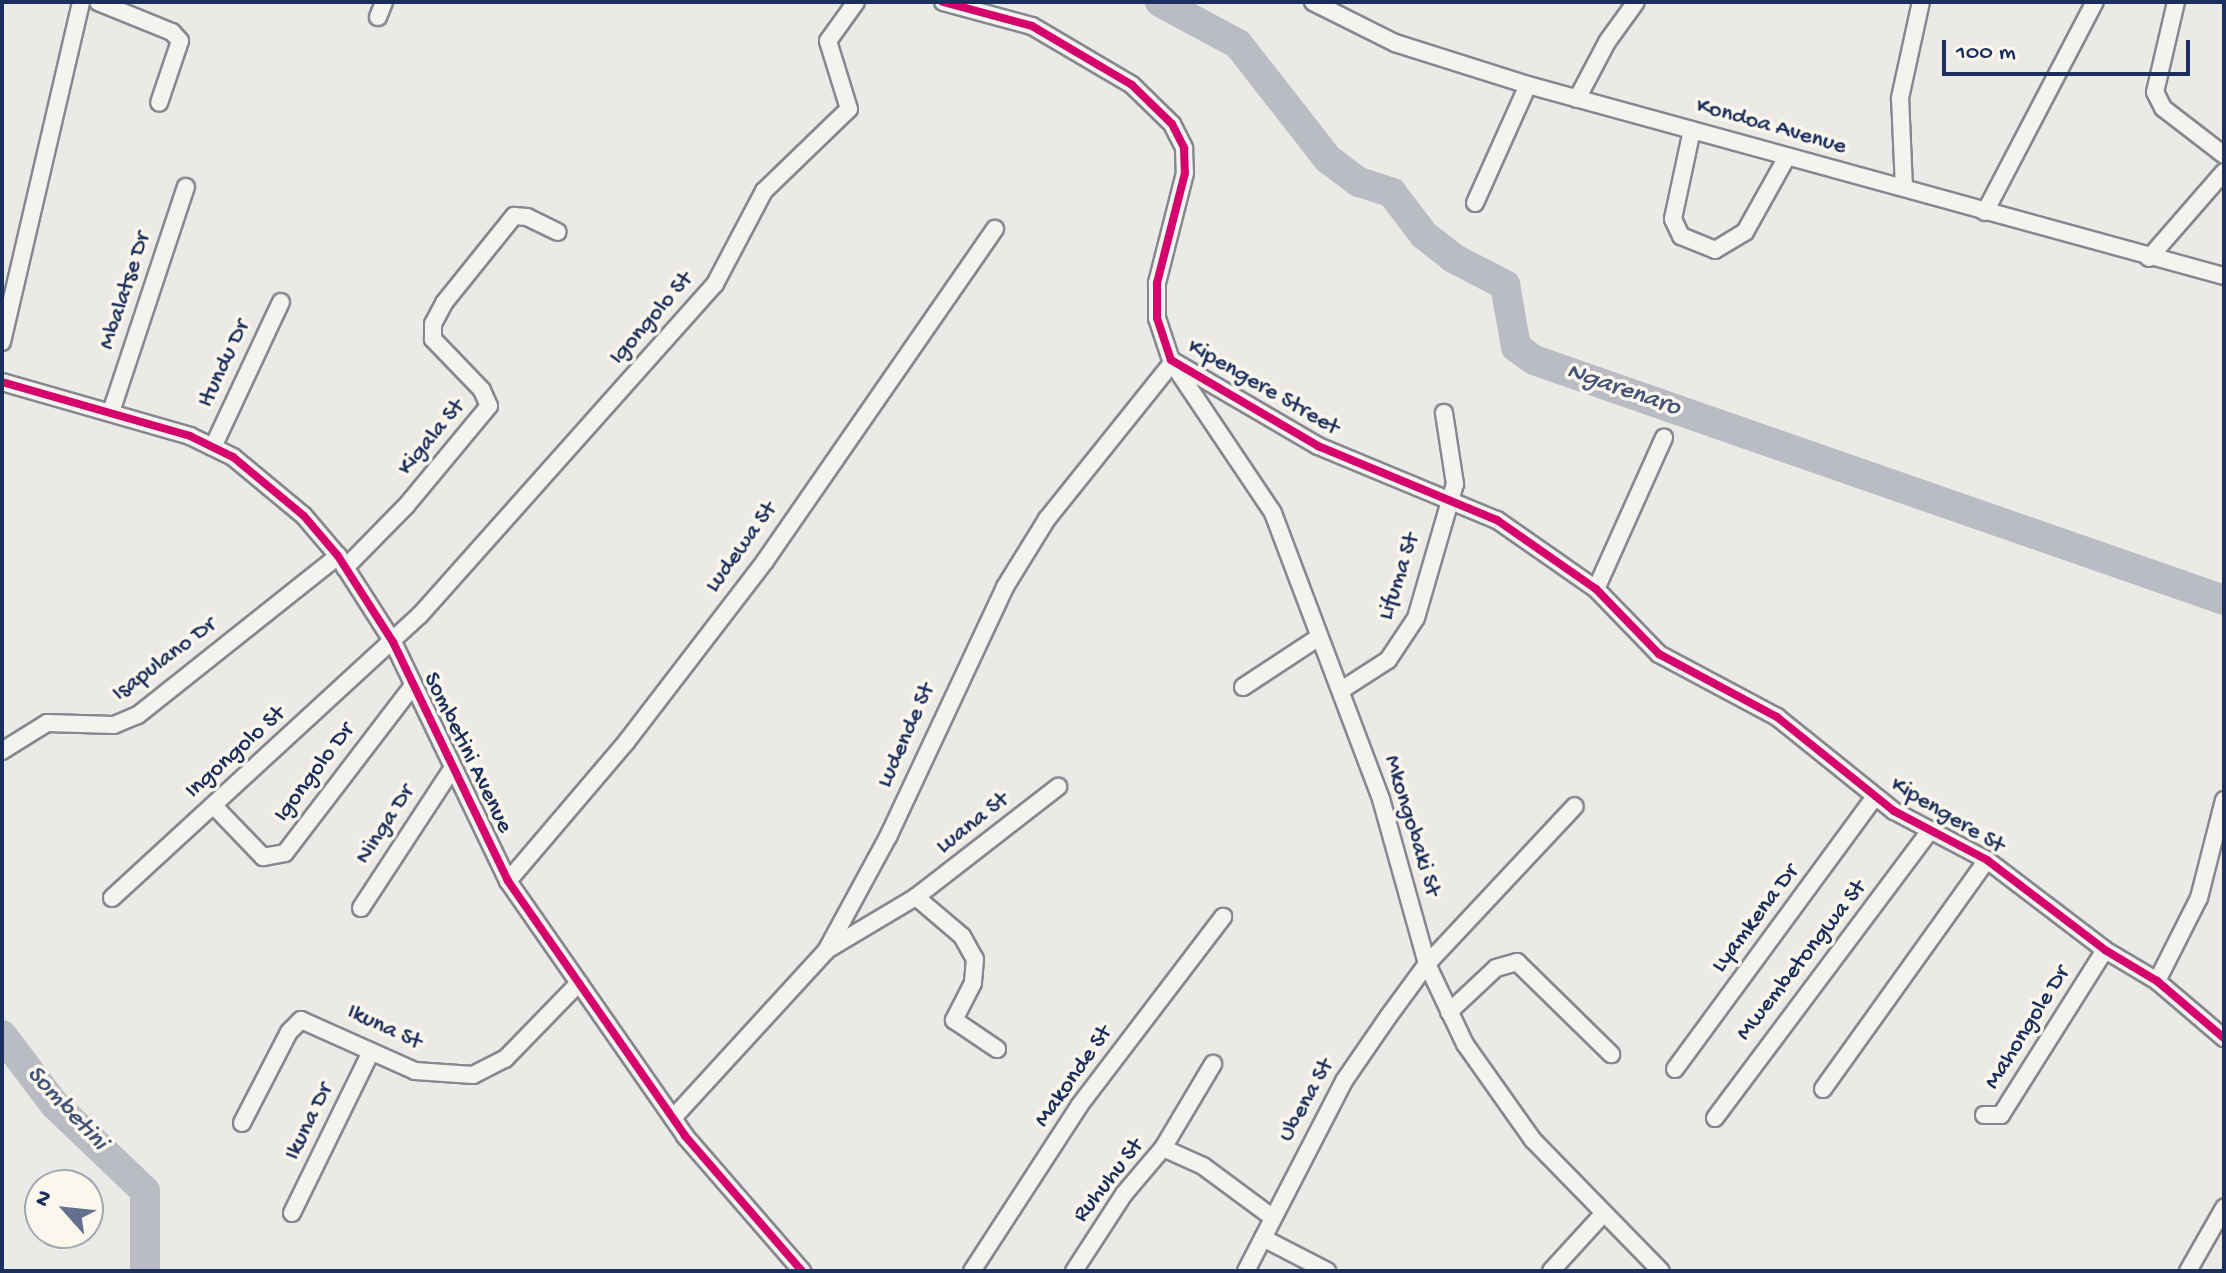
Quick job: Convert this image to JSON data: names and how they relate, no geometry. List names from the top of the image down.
{
  "streets": {
    "street": [
      "Kondoa Avenue",
      "Mbalatse Dr",
      "Igongolo St",
      "Itundu Dr",
      "Kipengere Street",
      "Kigala St",
      "Ludewa St",
      "Lifuma St",
      "Isapulano Dr",
      "Ludende St",
      "Ingongolo St",
      "Sombetini Avenue",
      "Igongolo Dr",
      "Kipengere St",
      "Luana St",
      "Ninga Dr",
      "Mkongobaki St",
      "Lyamkena Dr",
      "Mwembetongwa St",
      "Ikuna St",
      "Mahongole Dr",
      "Makonde St",
      "Ubena St",
      "Ikuna Dr",
      "Ruhuhu St"
    ]
  },
  "crossings": [
    ["Mbalatse Dr", "Sombetini Avenue"],
    ["Igongolo St", "Ingongolo St"],
    ["Igongolo St", "Sombetini Avenue"],
    ["Itundu Dr", "Sombetini Avenue"],
    ["Kipengere Street", "Lifuma St"],
    ["Kipengere Street", "Ludende St"],
    ["Kipengere Street", "Kipengere St"],
    ["Kipengere Street", "Mkongobaki St"],
    ["Kigala St", "Isapulano Dr"],
    ["Kigala St", "Sombetini Avenue"],
    ["Ludewa St", "Sombetini Avenue"],
    ["Lifuma St", "Mkongobaki St"],
    ["Isapulano Dr", "Sombetini Avenue"],
    ["Ludende St", "Sombetini Avenue"],
    ["Ludende St", "Luana St"],
    ["Ludende St", "Mkongobaki St"],
    ["Ingongolo St", "Sombetini Avenue"],
    ["Ingongolo St", "Igongolo Dr"],
    ["Sombetini Avenue", "Igongolo Dr"],
    ["Sombetini Avenue", "Ninga Dr"],
    ["Sombetini Avenue", "Ikuna St"],
    ["Kipengere St", "Lyamkena Dr"],
    ["Kipengere St", "Mwembetongwa St"],
    ["Kipengere St", "Mahongole Dr"],
    ["Mkongobaki St", "Ubena St"],
    ["Ikuna St", "Ikuna Dr"],
    ["Ubena St", "Ruhuhu St"]
  ],
  "water": ["Ngarenaro", "Sombetini"],
  "scale_bar": "100 m",
  "north": "top left"
}
